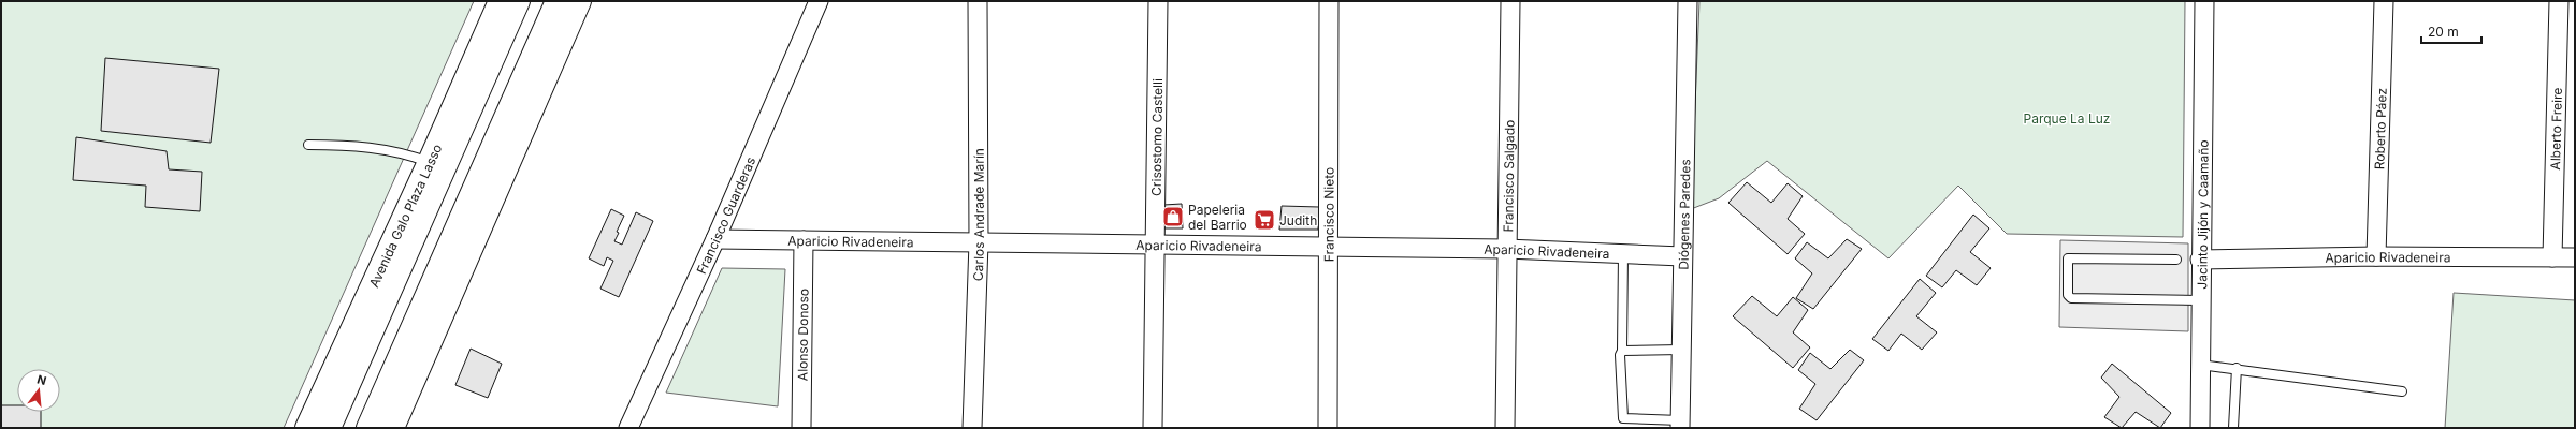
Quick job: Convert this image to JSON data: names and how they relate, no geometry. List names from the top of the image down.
{
  "streets": {
    "main road": ["Avenida Galo Plaza Lasso"],
    "street": [
      "Roberto Páez",
      "Alberto Freire",
      "Crisostomo Castelli",
      "Francisco Salgado",
      "Carlos Andrade Marín",
      "Francisco Nieto",
      "Diógenes Paredes",
      "Jacinto Jijón y Caamaño",
      "Francisco Guarderas",
      "Aparicio Rivadeneira",
      "Alonso Donoso"
    ]
  },
  "crossings": [
    ["Roberto Páez", "Aparicio Rivadeneira"],
    ["Alberto Freire", "Aparicio Rivadeneira"],
    ["Crisostomo Castelli", "Aparicio Rivadeneira"],
    ["Francisco Salgado", "Aparicio Rivadeneira"],
    ["Carlos Andrade Marín", "Aparicio Rivadeneira"],
    ["Francisco Nieto", "Aparicio Rivadeneira"],
    ["Diógenes Paredes", "Aparicio Rivadeneira"],
    ["Jacinto Jijón y Caamaño", "Aparicio Rivadeneira"],
    ["Francisco Guarderas", "Aparicio Rivadeneira"],
    ["Aparicio Rivadeneira", "Alonso Donoso"]
  ],
  "parks": ["Parque La Luz"],
  "places": {
    "shop": ["Papeleria del Barrio"],
    "supermarket": ["Judith"]
  },
  "scale_bar": "20 m",
  "north": "top"
}
